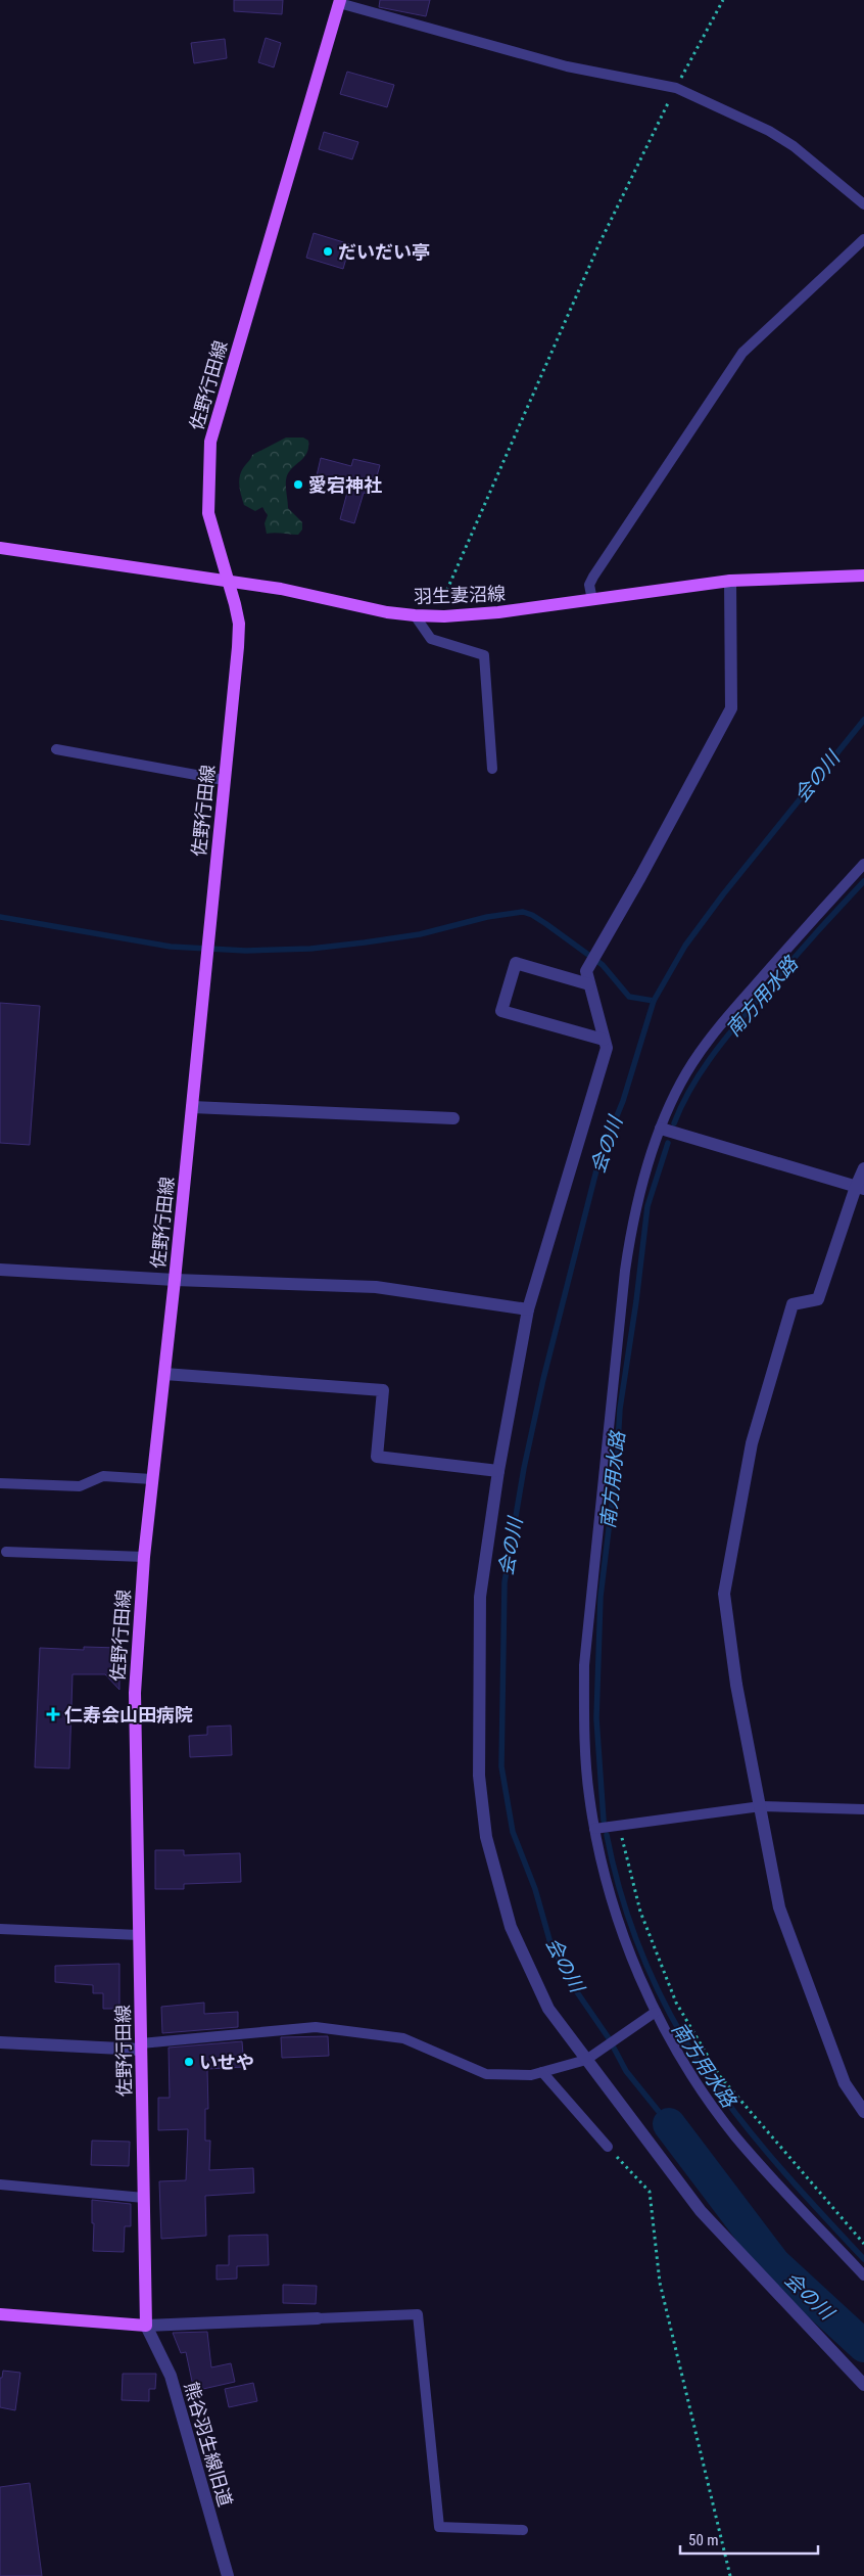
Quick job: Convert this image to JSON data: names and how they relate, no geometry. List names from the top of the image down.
{
  "streets": {
    "main road": ["佐野行田線", "羽生妻沼線"],
    "street": ["熊谷羽生線旧道"]
  },
  "crossings": [
    ["佐野行田線", "羽生妻沼線"],
    ["佐野行田線", "熊谷羽生線旧道"]
  ],
  "water": ["会の川", "南方用水路"],
  "places": {
    "other": ["だいだい亭", "愛宕神社", "いせや"],
    "health": ["仁寿会山田病院"]
  },
  "scale_bar": "50 m"
}
